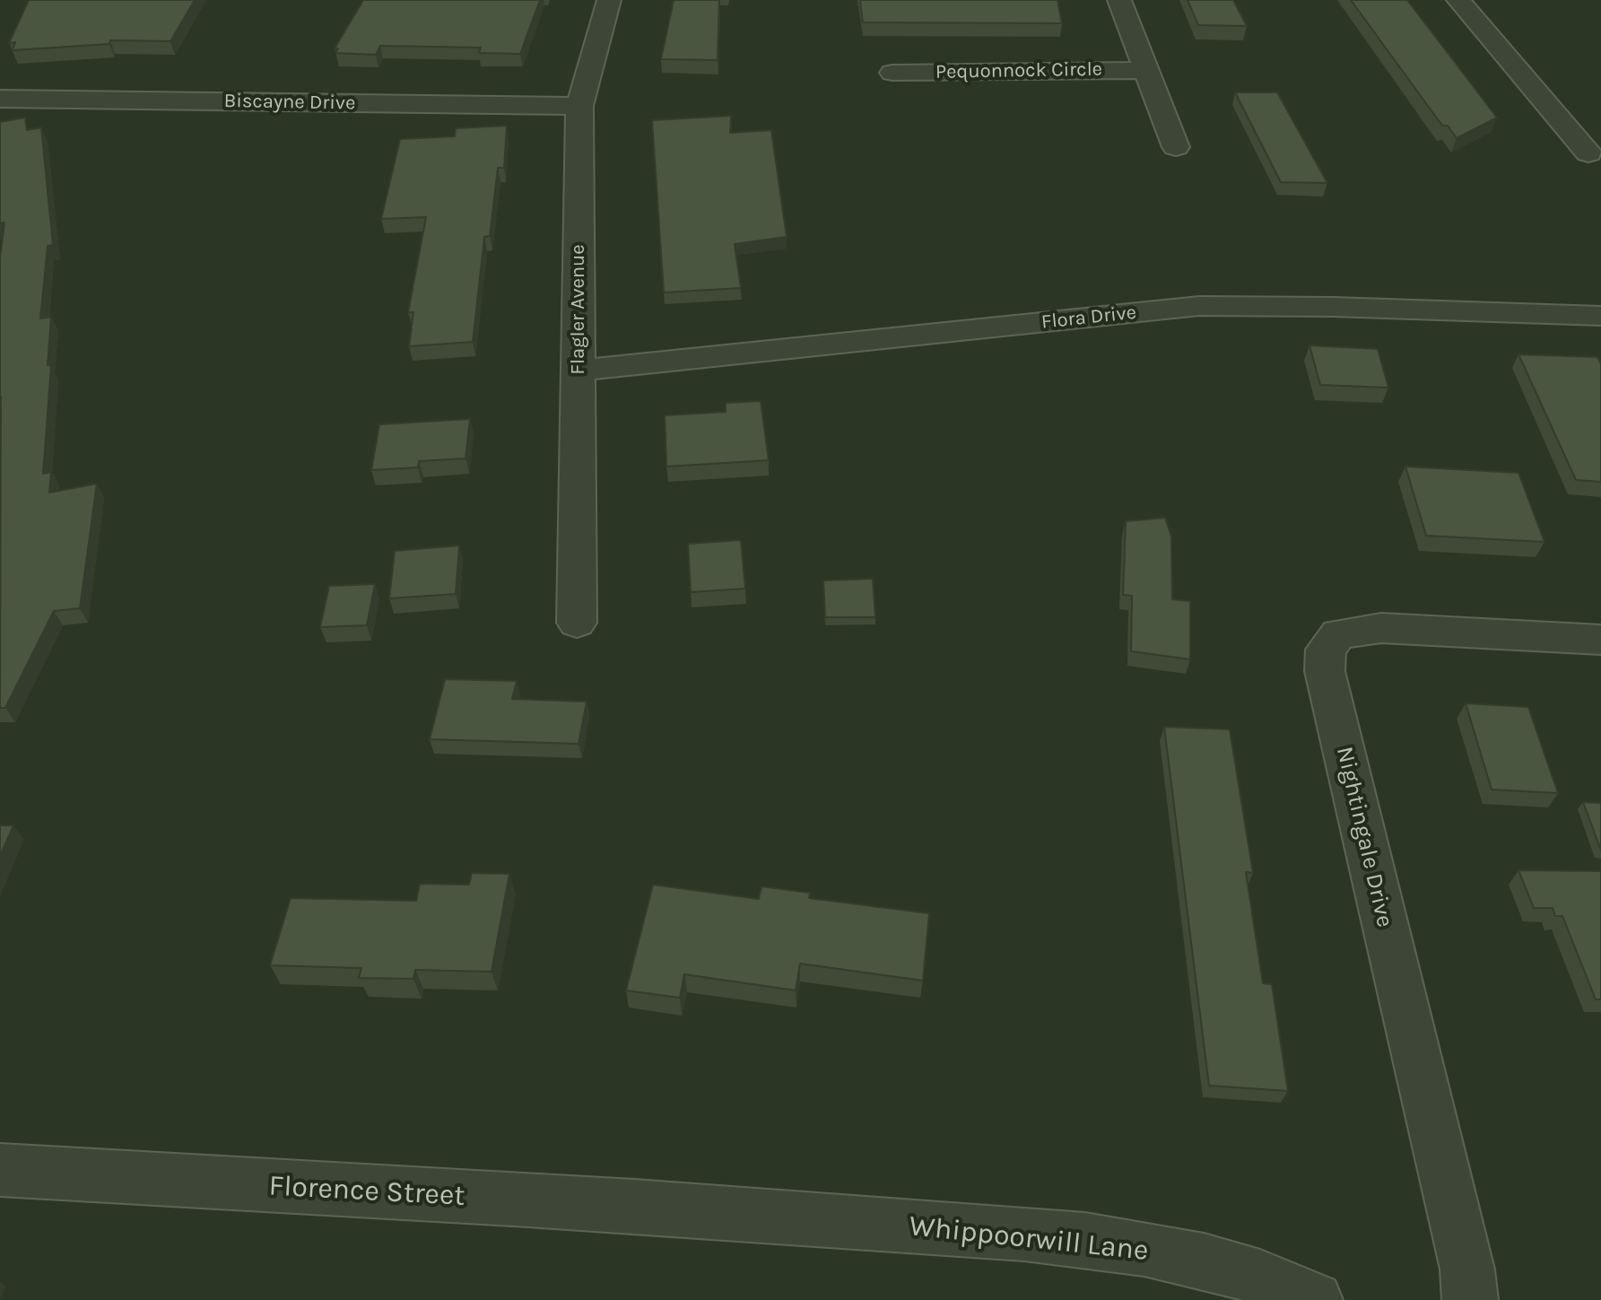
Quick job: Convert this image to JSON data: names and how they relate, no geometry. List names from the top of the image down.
{
  "streets": {
    "street": [
      "Pequonnock Circle",
      "Biscayne Drive",
      "Flagler Avenue",
      "Flora Drive",
      "Nightingale Drive",
      "Florence Street",
      "Whippoorwill Lane"
    ]
  },
  "crossings": [
    ["Biscayne Drive", "Flagler Avenue"],
    ["Flagler Avenue", "Flora Drive"],
    ["Florence Street", "Whippoorwill Lane"]
  ]
}
